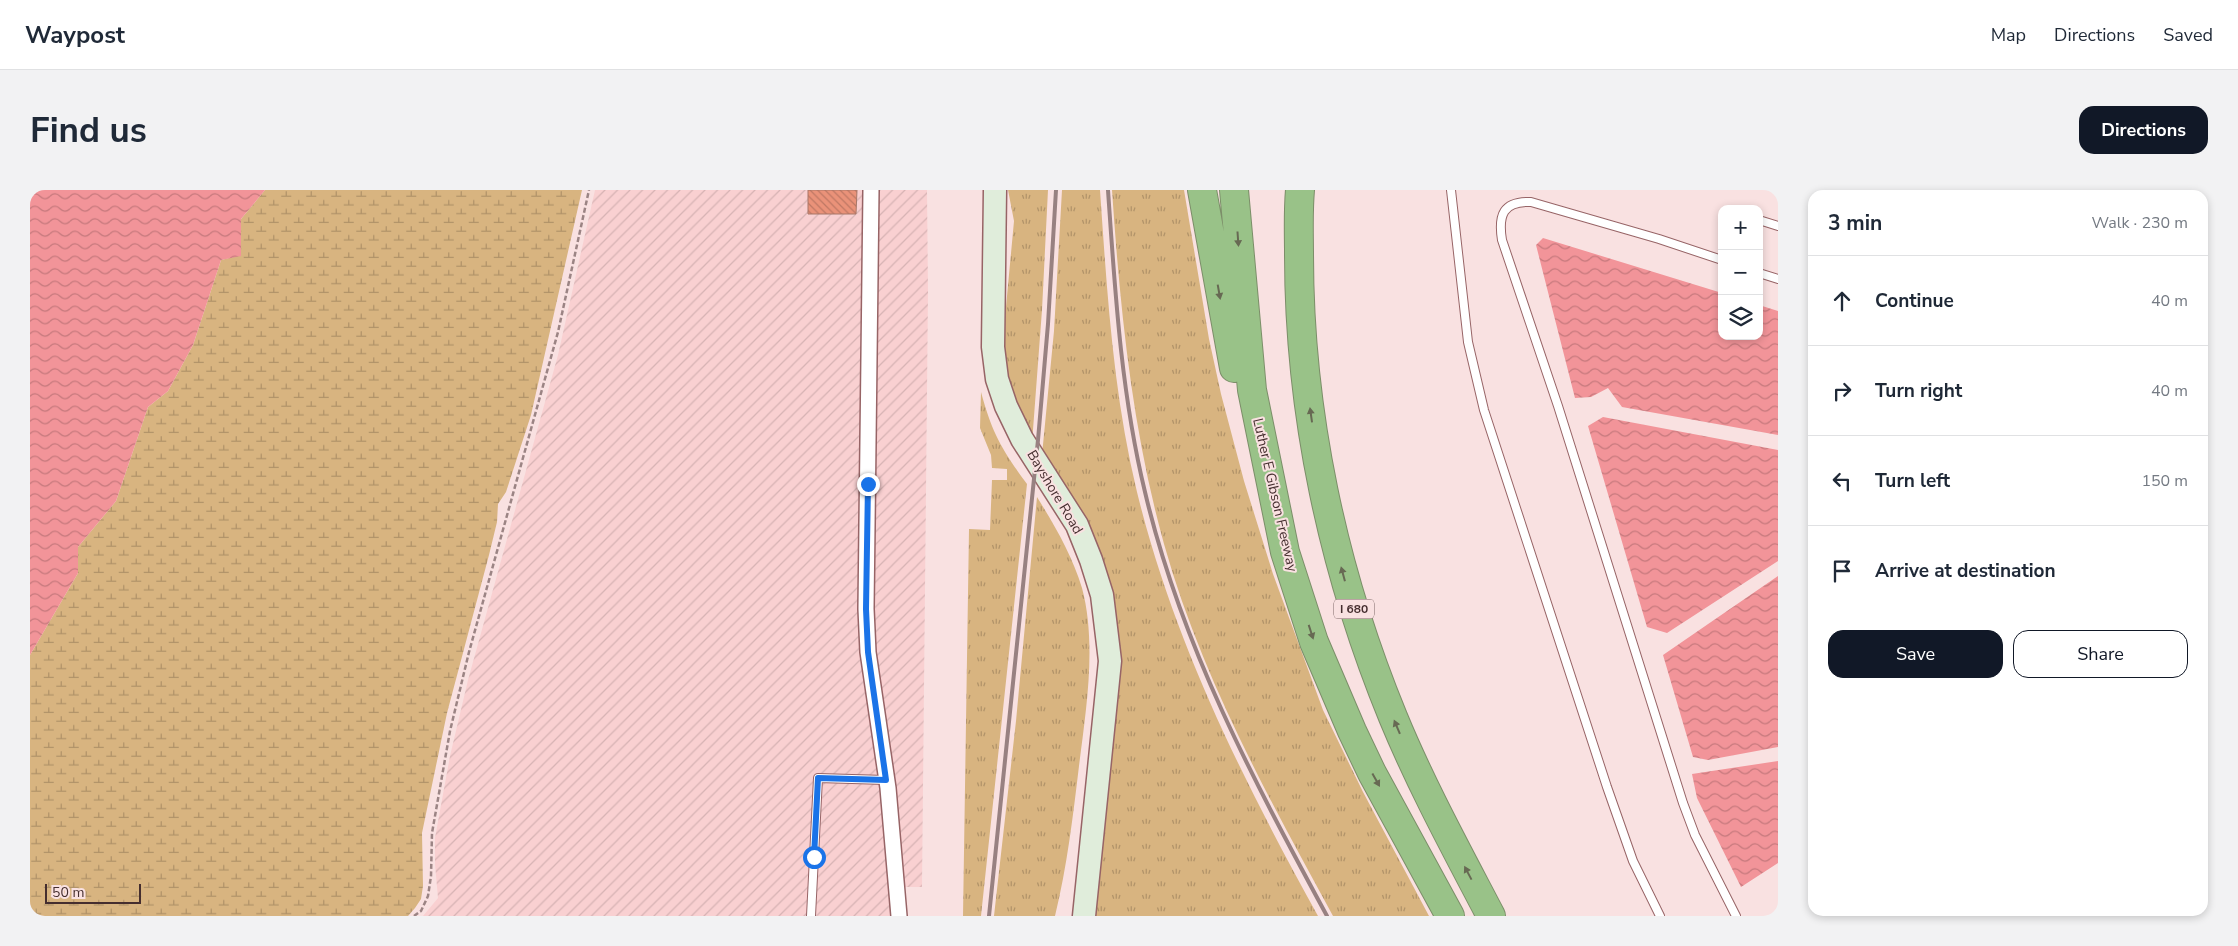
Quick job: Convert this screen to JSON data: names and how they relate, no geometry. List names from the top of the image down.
{
  "streets": {
    "highway": ["Luther E Gibson Freeway", "I 680"],
    "street": ["Bayshore Road"]
  },
  "scale_bar": "50 m",
  "page": {
    "header": "Waypost",
    "nav": ["Map", "Directions", "Saved"],
    "buttons": [
      "Directions",
      ["Save", "Share"]
    ],
    "title": "Find us",
    "heading": ["3 min", "Walk · 230 m"],
    "map_buttons": ["+", "−"],
    "list": [
      ["Continue", "40 m"],
      ["Turn right", "40 m"],
      ["Turn left", "150 m"],
      "Arrive at destination"
    ],
    "scale": "50 m"
  }
}
